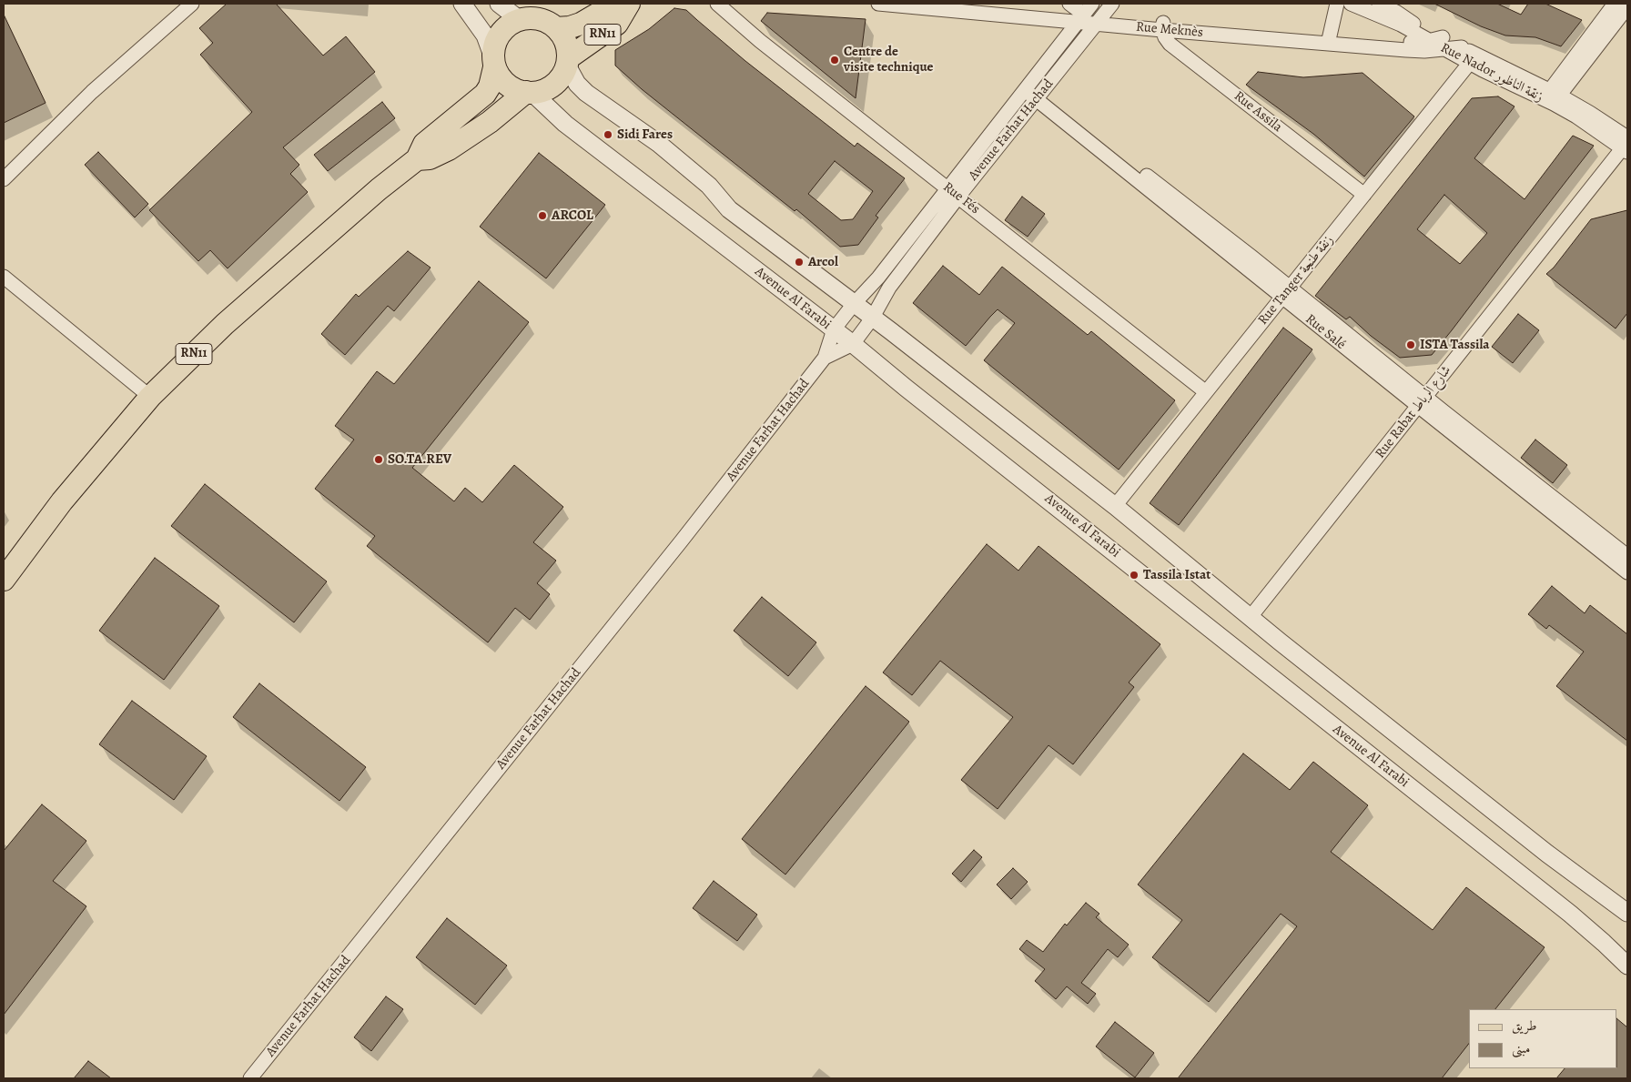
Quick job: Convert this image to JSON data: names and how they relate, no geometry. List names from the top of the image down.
{
  "streets": {
    "main road": ["RN11"],
    "street": [
      "Rue Meknès",
      "Rue Nador زنقة الناظور",
      "Rue Assila",
      "Avenue Farhat Hachad",
      "Rue Fés",
      "Rue Tanger زنقة طنجة",
      "Avenue Al Farabi",
      "Rue Salé",
      "Rue Rabat شارع الرباط"
    ]
  },
  "crossings": [
    ["Rue Meknès", "Rue Nador زنقة الناظور"],
    ["Rue Meknès", "Rue Assila"],
    ["Rue Meknès", "Avenue Farhat Hachad"],
    ["RN11", "Avenue Al Farabi"],
    ["Rue Nador زنقة الناظور", "Rue Tanger زنقة طنجة"],
    ["Rue Nador زنقة الناظور", "Rue Rabat شارع الرباط"],
    ["Rue Assila", "Rue Tanger زنقة طنجة"],
    ["Avenue Farhat Hachad", "Rue Fés"],
    ["Avenue Farhat Hachad", "Avenue Al Farabi"],
    ["Avenue Farhat Hachad", "Rue Salé"],
    ["Rue Fés", "Rue Tanger زنقة طنجة"],
    ["Rue Tanger زنقة طنجة", "Rue Salé"],
    ["Rue Salé", "Rue Rabat شارع الرباط"]
  ],
  "places": [
    "Centre de visite technique",
    "Sidi Fares",
    "ARCOL",
    "Arcol",
    "ISTA Tassila",
    "SO.TA.REV",
    "Tassila Istat"
  ],
  "legend": ["طريق", "مبنى"]
}
